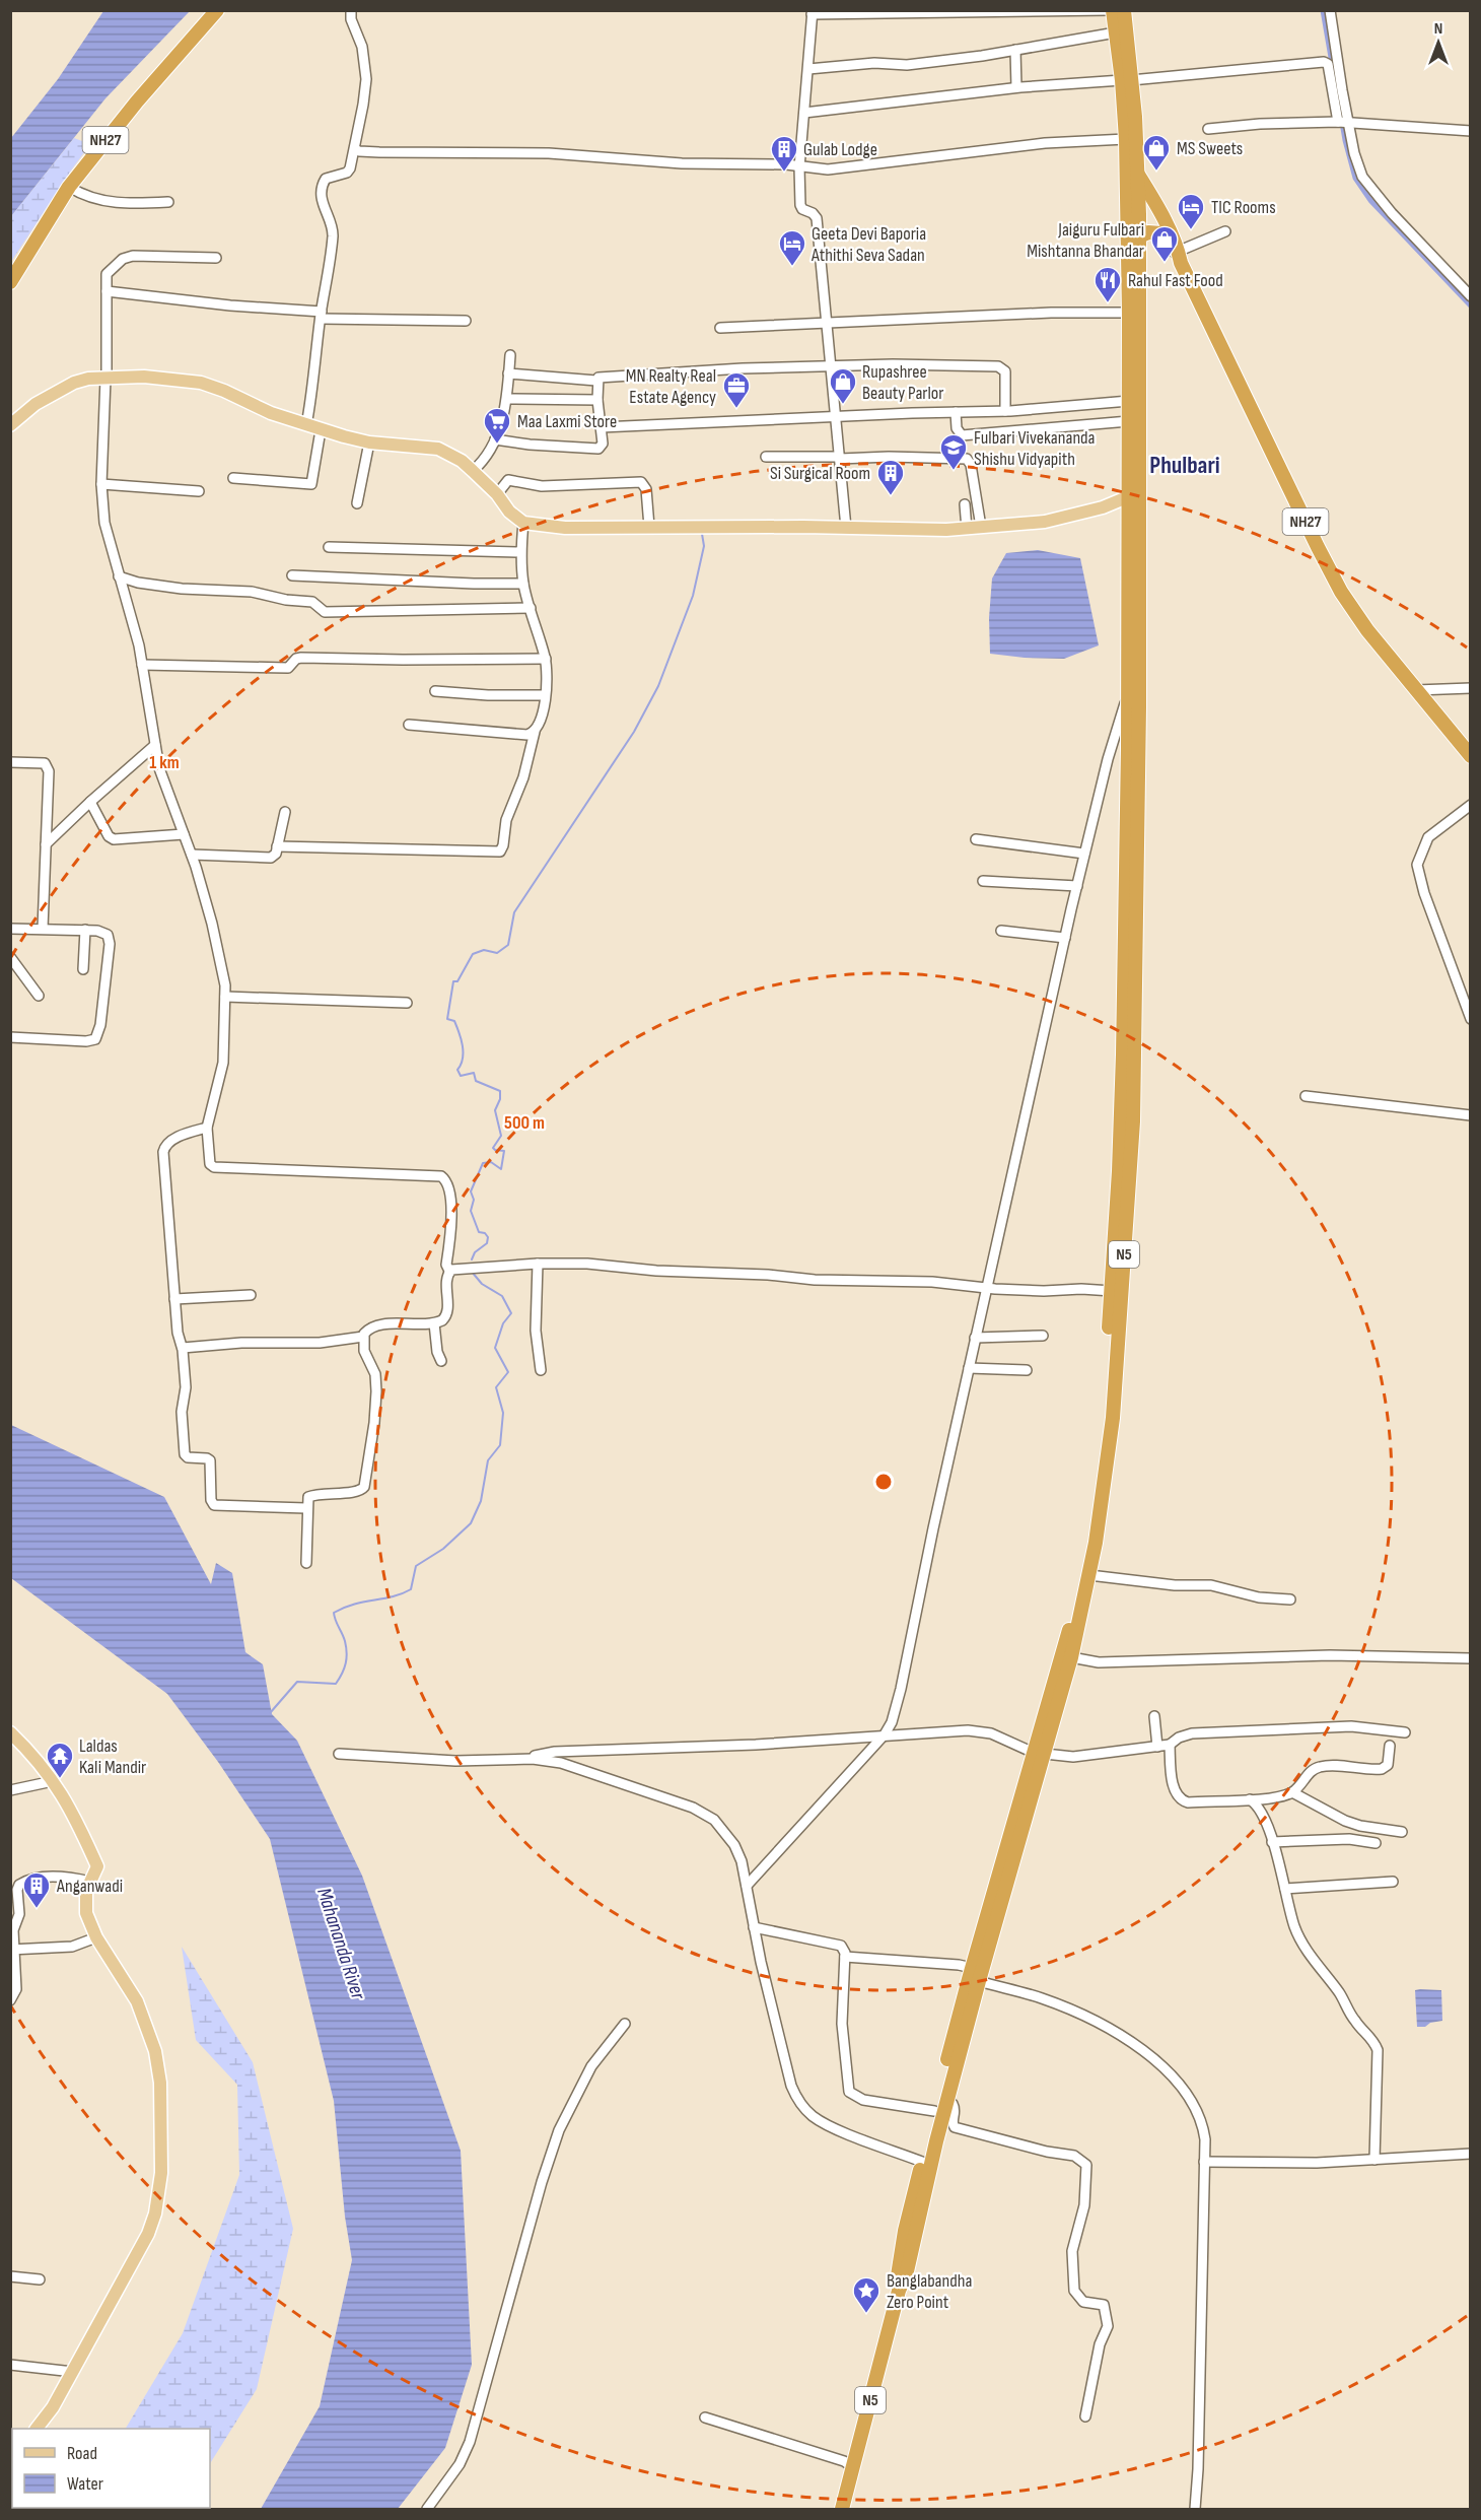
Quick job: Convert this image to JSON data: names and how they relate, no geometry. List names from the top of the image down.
{
  "streets": {
    "highway": ["NH27", "N5"]
  },
  "crossings": [
    ["NH27", "N5"]
  ],
  "districts": ["Phulbari"],
  "water": ["Mahananda River"],
  "places": {
    "shop": ["MS Sweets", "Jaiguru Fulbari Mishtanna Bhandar", "Rupashree Beauty Parlor"],
    "building": ["Gulab Lodge", "Si Surgical Room", "Anganwadi"],
    "hotel": ["TIC Rooms", "Geeta Devi Baporia Athithi Seva Sadan"],
    "restaurant": ["Rahul Fast Food"],
    "office": ["MN Realty Real Estate Agency"],
    "supermarket": ["Maa Laxmi Store"],
    "school or university": ["Fulbari Vivekananda Shishu Vidyapith"],
    "temple": ["Laldas Kali Mandir"],
    "place": ["Banglabandha Zero Point"]
  },
  "legend": ["Road", "Water"],
  "north": "top",
  "rings": ["1 km", "500 m"]
}
